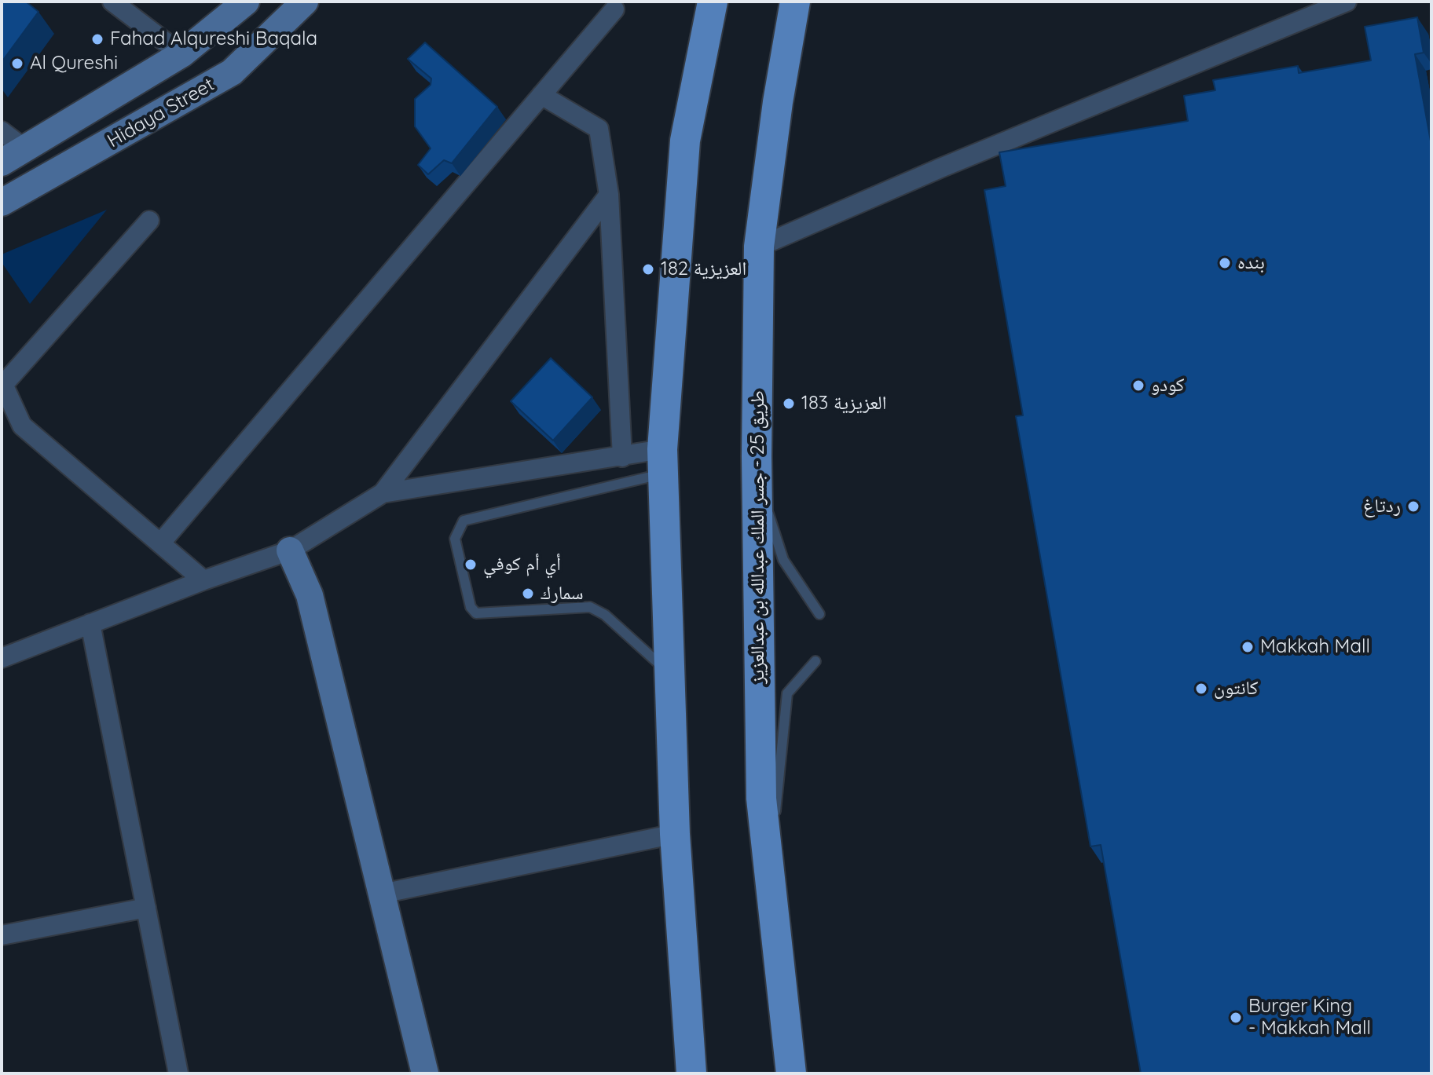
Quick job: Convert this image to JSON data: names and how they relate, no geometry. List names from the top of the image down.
{
  "streets": {
    "main road": ["Hidaya Street", "طريق 25 - جسر الملك عبدالله بن عبدالعزيز"]
  },
  "places": [
    "Fahad Alqureshi Baqala",
    "Al Qureshi",
    "بنده",
    "العزيزية 182",
    "كودو",
    "العزيزية 183",
    "ردتاغ",
    "أي أم كوفي",
    "سمارك",
    "Makkah Mall",
    "كانتون",
    "Burger King - Makkah Mall"
  ]
}
